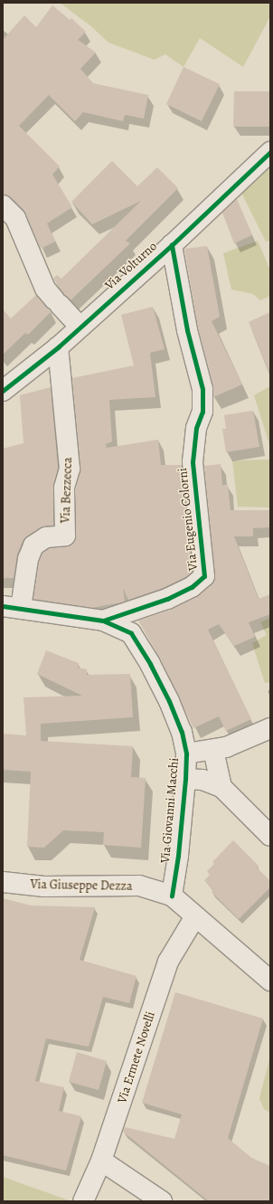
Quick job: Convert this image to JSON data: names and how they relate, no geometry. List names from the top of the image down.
{
  "streets": {
    "street": [
      "Via Volturno",
      "Via Bezzecca",
      "Via Eugenio Colorni",
      "Via Giovanni Macchi",
      "Via Giuseppe Dezza",
      "Via Ermete Novelli"
    ]
  },
  "crossings": [
    ["Via Volturno", "Via Bezzecca"],
    ["Via Volturno", "Via Eugenio Colorni"],
    ["Via Bezzecca", "Via Giovanni Macchi"],
    ["Via Eugenio Colorni", "Via Giovanni Macchi"],
    ["Via Giovanni Macchi", "Via Giuseppe Dezza"],
    ["Via Giuseppe Dezza", "Via Ermete Novelli"]
  ]
}
